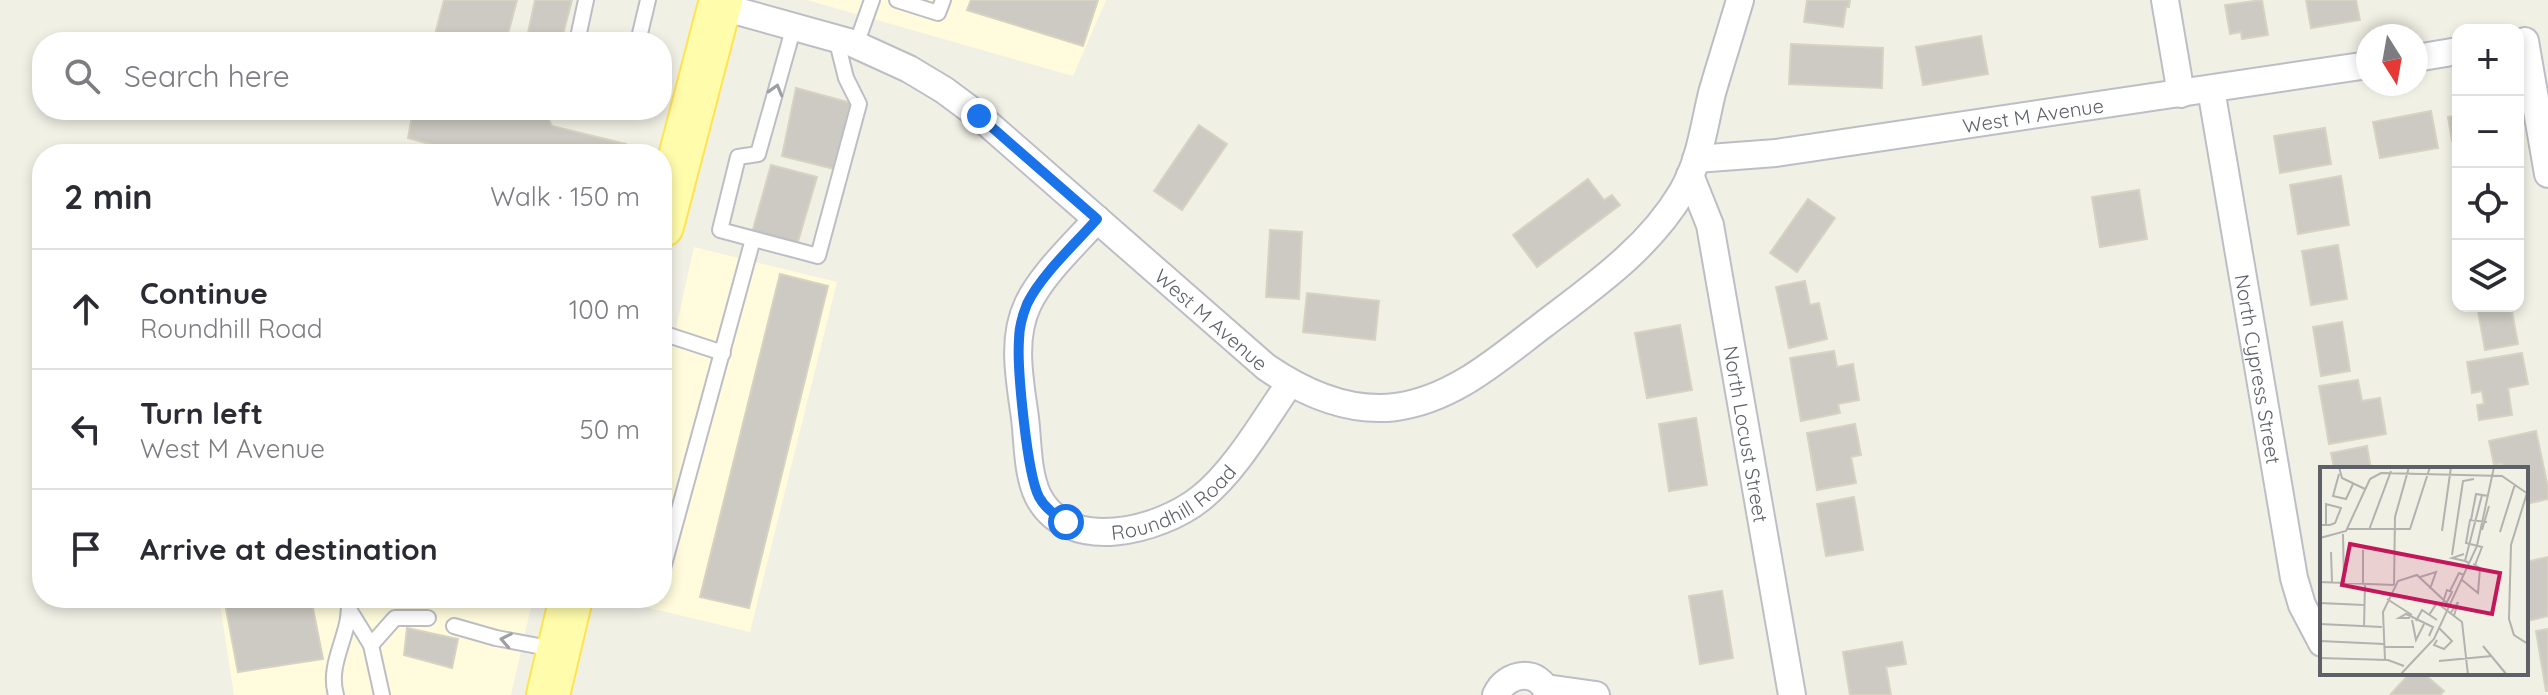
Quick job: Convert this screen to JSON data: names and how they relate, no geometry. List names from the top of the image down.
{
  "streets": {
    "street": [
      "West M Avenue",
      "North Cypress Street",
      "North Locust Street",
      "Roundhill Road"
    ]
  },
  "crossings": [
    ["West M Avenue", "North Cypress Street"],
    ["West M Avenue", "North Locust Street"],
    ["West M Avenue", "Roundhill Road"]
  ],
  "north": "bottom",
  "page": {
    "map_buttons": ["+", "−"],
    "search": "Search here",
    "heading": ["2 min", "Walk · 150 m"],
    "list": [
      ["Continue", "Roundhill Road", "100 m"],
      ["Turn left", "West M Avenue", "50 m"],
      "Arrive at destination"
    ]
  }
}
